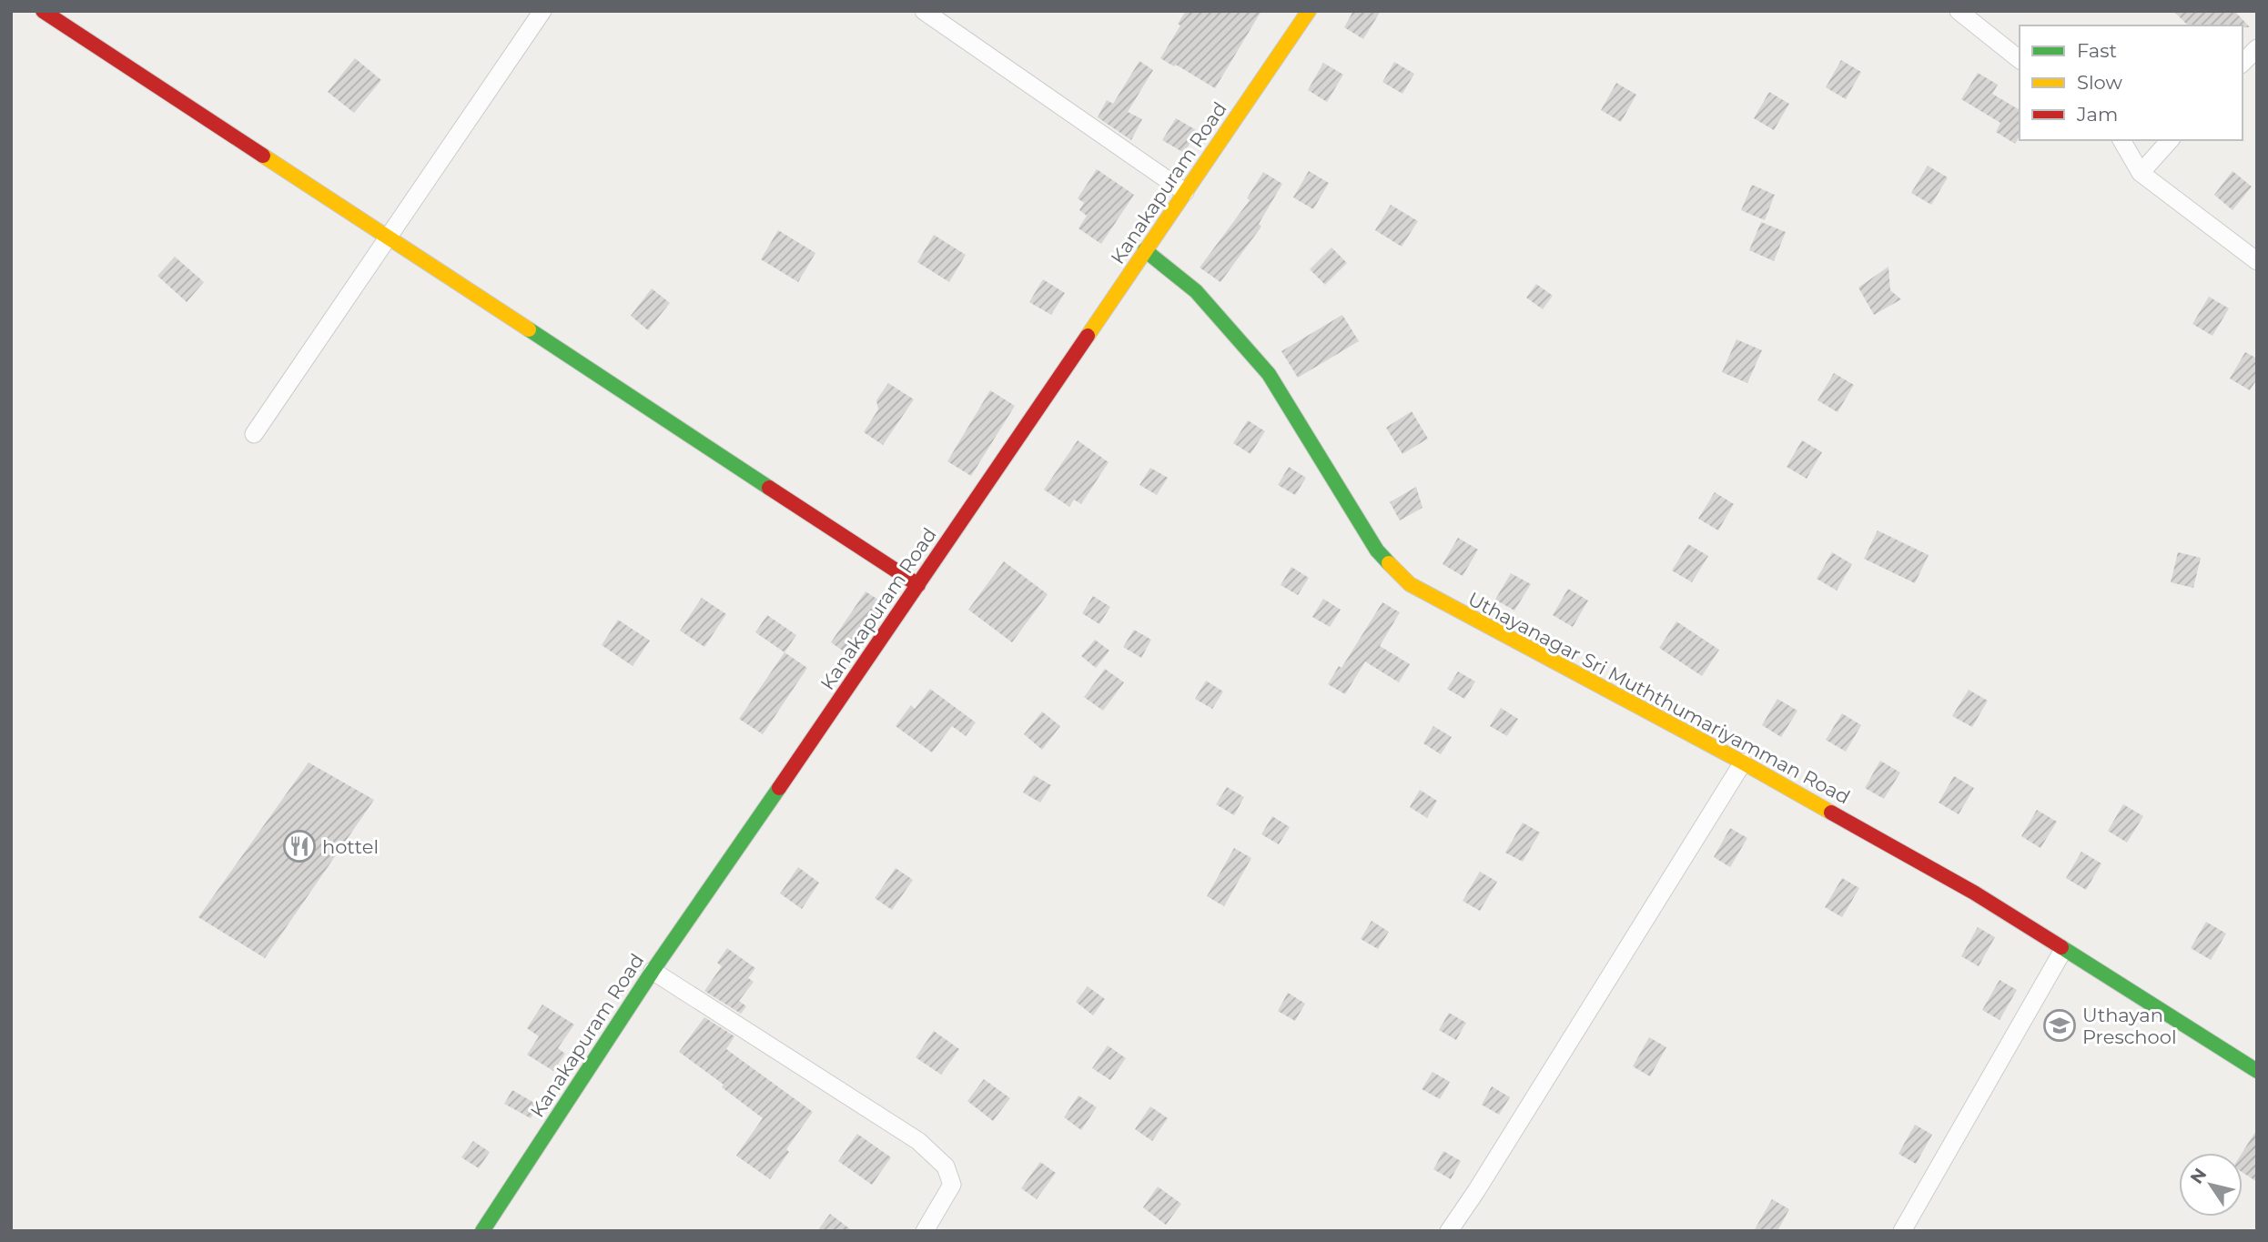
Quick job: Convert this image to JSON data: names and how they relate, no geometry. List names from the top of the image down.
{
  "streets": {
    "street": ["Kanakapuram Road", "Uthayanagar Sri Muththumariyamman Road"]
  },
  "crossings": [
    ["Kanakapuram Road", "Uthayanagar Sri Muththumariyamman Road"]
  ],
  "places": {
    "restaurant": ["hottel"],
    "school or university": ["Uthayan Preschool"]
  },
  "legend": ["Fast", "Slow", "Jam"],
  "north": "top left"
}
